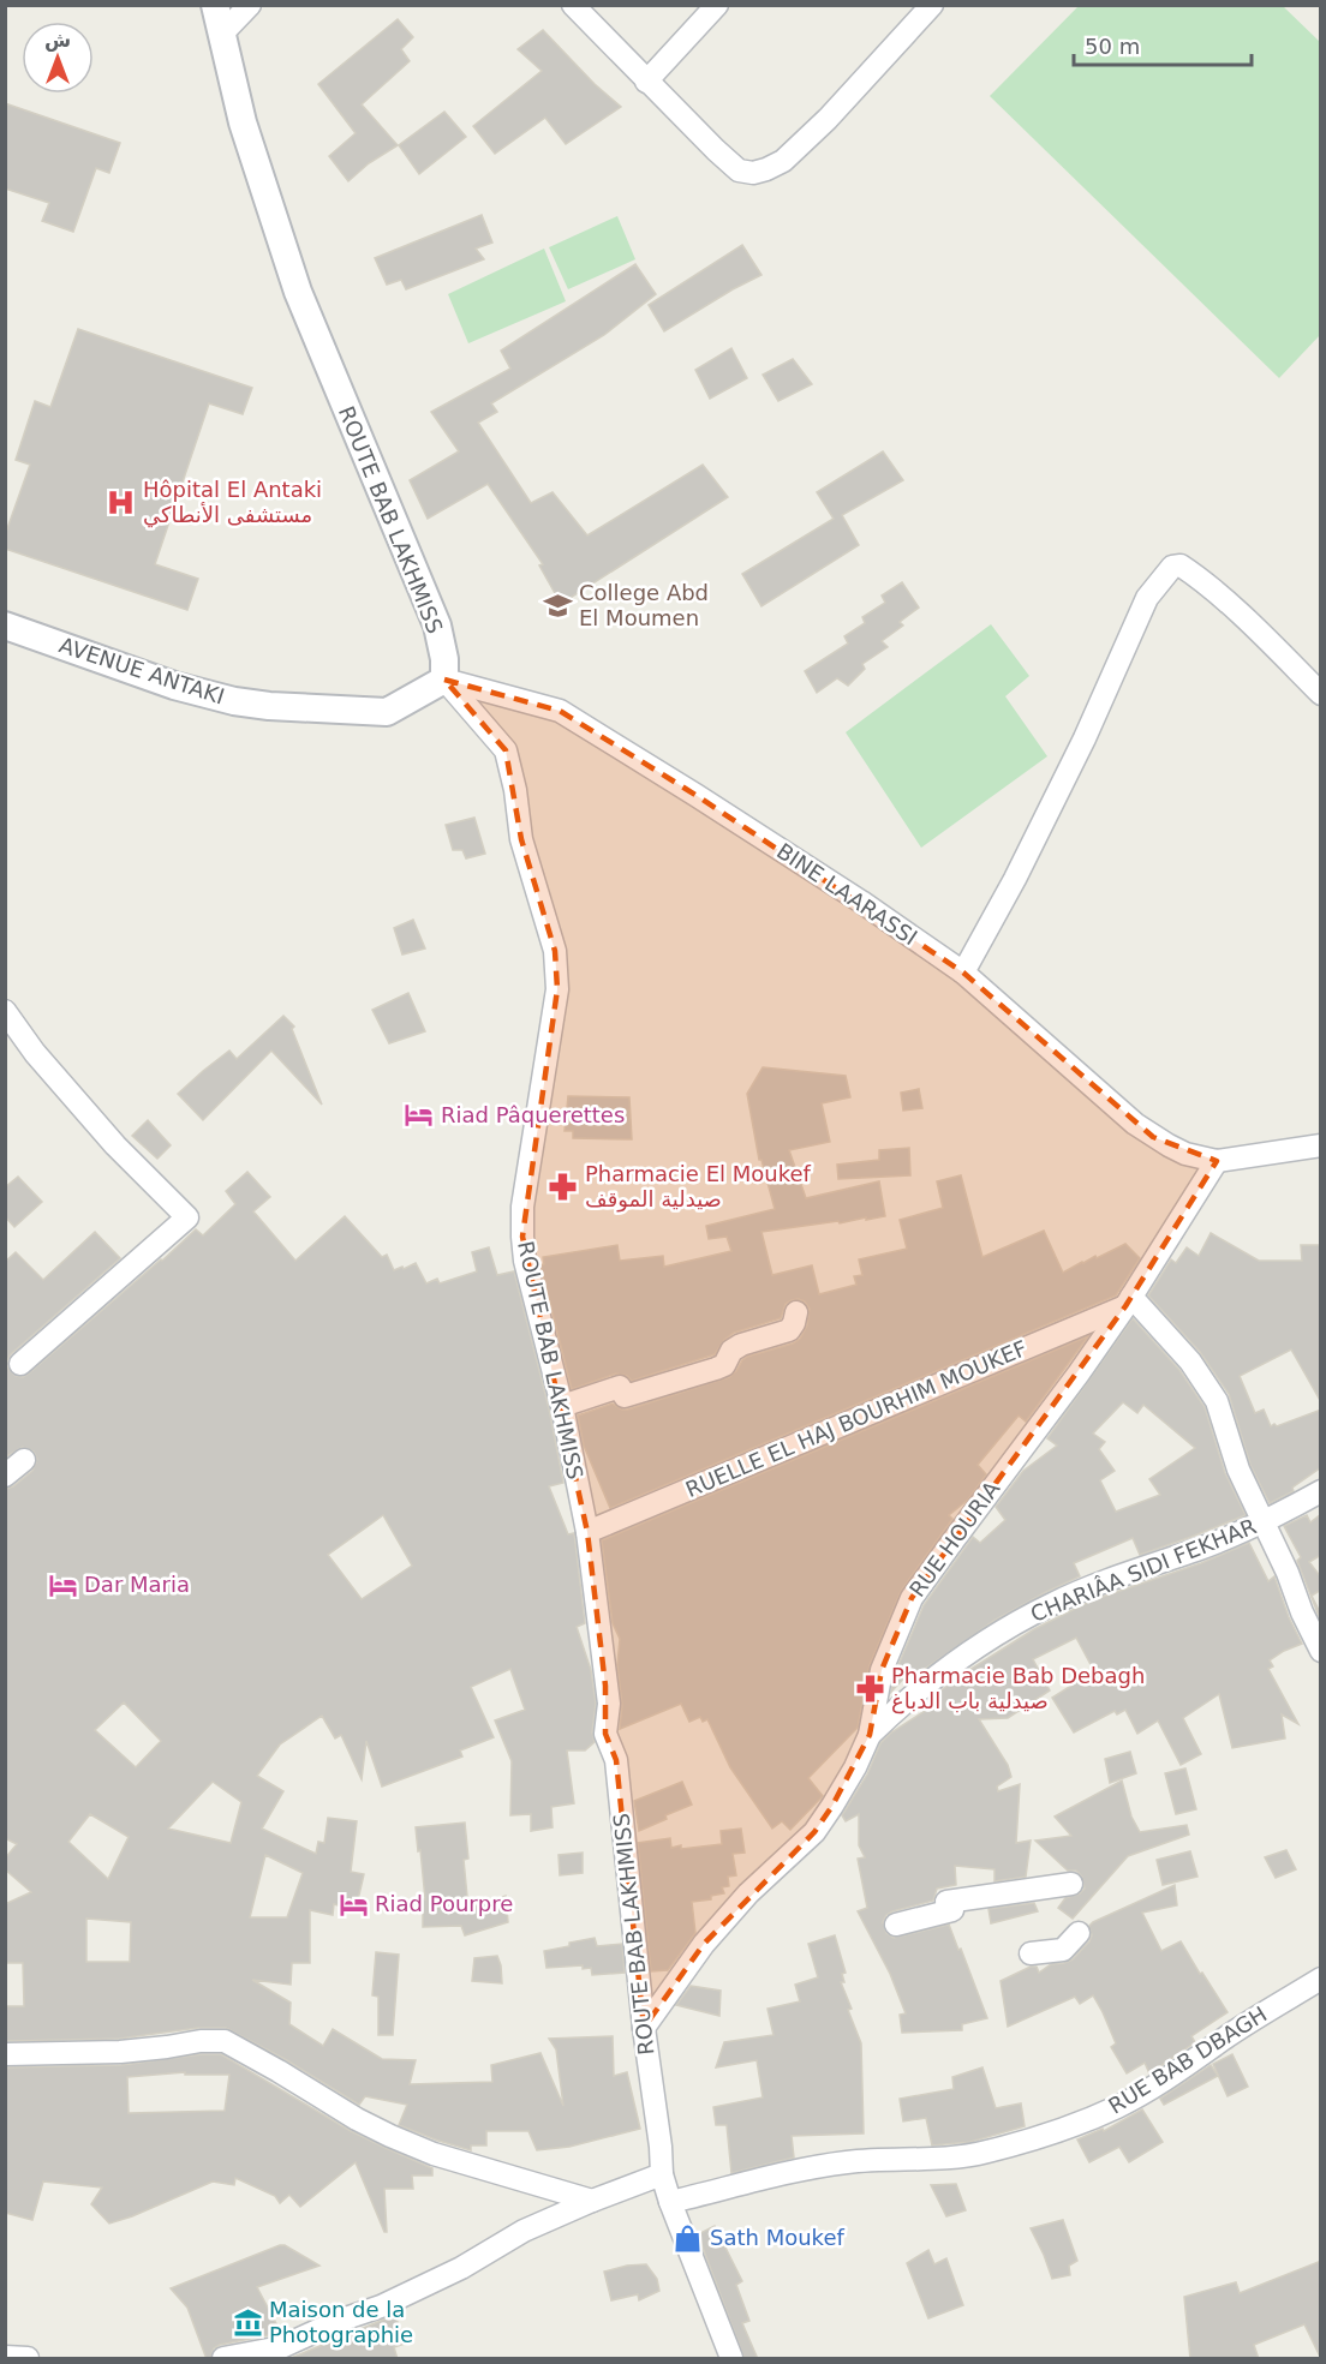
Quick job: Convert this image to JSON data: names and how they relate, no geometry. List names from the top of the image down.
{
  "streets": {
    "street": [
      "ROUTE BAB LAKHMISS",
      "AVENUE ANTAKI",
      "BINE LAARASSI",
      "RUELLE EL HAJ BOURHIM MOUKEF",
      "RUE HOURIA",
      "CHARIÂA SIDI FEKHAR",
      "RUE BAB DBAGH"
    ]
  },
  "crossings": [
    ["ROUTE BAB LAKHMISS", "AVENUE ANTAKI"],
    ["ROUTE BAB LAKHMISS", "BINE LAARASSI"],
    ["ROUTE BAB LAKHMISS", "RUELLE EL HAJ BOURHIM MOUKEF"],
    ["ROUTE BAB LAKHMISS", "RUE HOURIA"],
    ["ROUTE BAB LAKHMISS", "RUE BAB DBAGH"],
    ["AVENUE ANTAKI", "BINE LAARASSI"],
    ["BINE LAARASSI", "RUE HOURIA"],
    ["RUELLE EL HAJ BOURHIM MOUKEF", "RUE HOURIA"],
    ["RUE HOURIA", "CHARIÂA SIDI FEKHAR"]
  ],
  "places": {
    "hospital": ["Hôpital El Antaki مستشفى الأنطاكي"],
    "school or university": ["College Abd El Moumen"],
    "hotel": ["Riad Pâquerettes", "Dar Maria", "Riad Pourpre"],
    "pharmacy": ["Pharmacie El Moukef صيدلية الموقف", "Pharmacie Bab Debagh صيدلية باب الدباغ"],
    "shop": ["Sath Moukef"],
    "museum": ["Maison de la Photographie"]
  },
  "scale_bar": "50 m",
  "north": "top"
}
